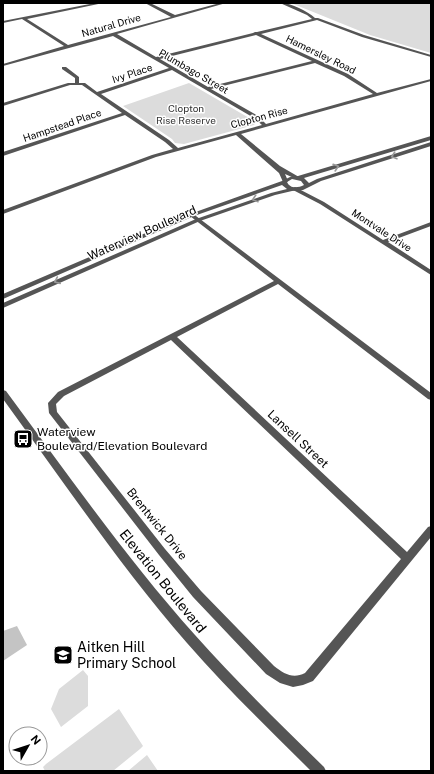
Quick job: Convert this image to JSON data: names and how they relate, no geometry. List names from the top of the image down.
{
  "streets": {
    "street": [
      "Natural Drive",
      "Hamersley Road",
      "Plumbago Street",
      "Ivy Place",
      "Clopton Rise",
      "Hampstead Place",
      "Montvale Drive",
      "Waterview Boulevard",
      "Lansell Street",
      "Brentwick Drive",
      "Elevation Boulevard"
    ]
  },
  "crossings": [
    ["Natural Drive", "Plumbago Street"],
    ["Hamersley Road", "Clopton Rise"],
    ["Plumbago Street", "Ivy Place"],
    ["Plumbago Street", "Clopton Rise"],
    ["Montvale Drive", "Waterview Boulevard"],
    ["Lansell Street", "Brentwick Drive"]
  ],
  "parks": ["Clopton Rise Reserve"],
  "places": {
    "bus stop": ["Waterview Boulevard/Elevation Boulevard"],
    "school or university": ["Aitken Hill Primary School"]
  },
  "north": "top right"
}
